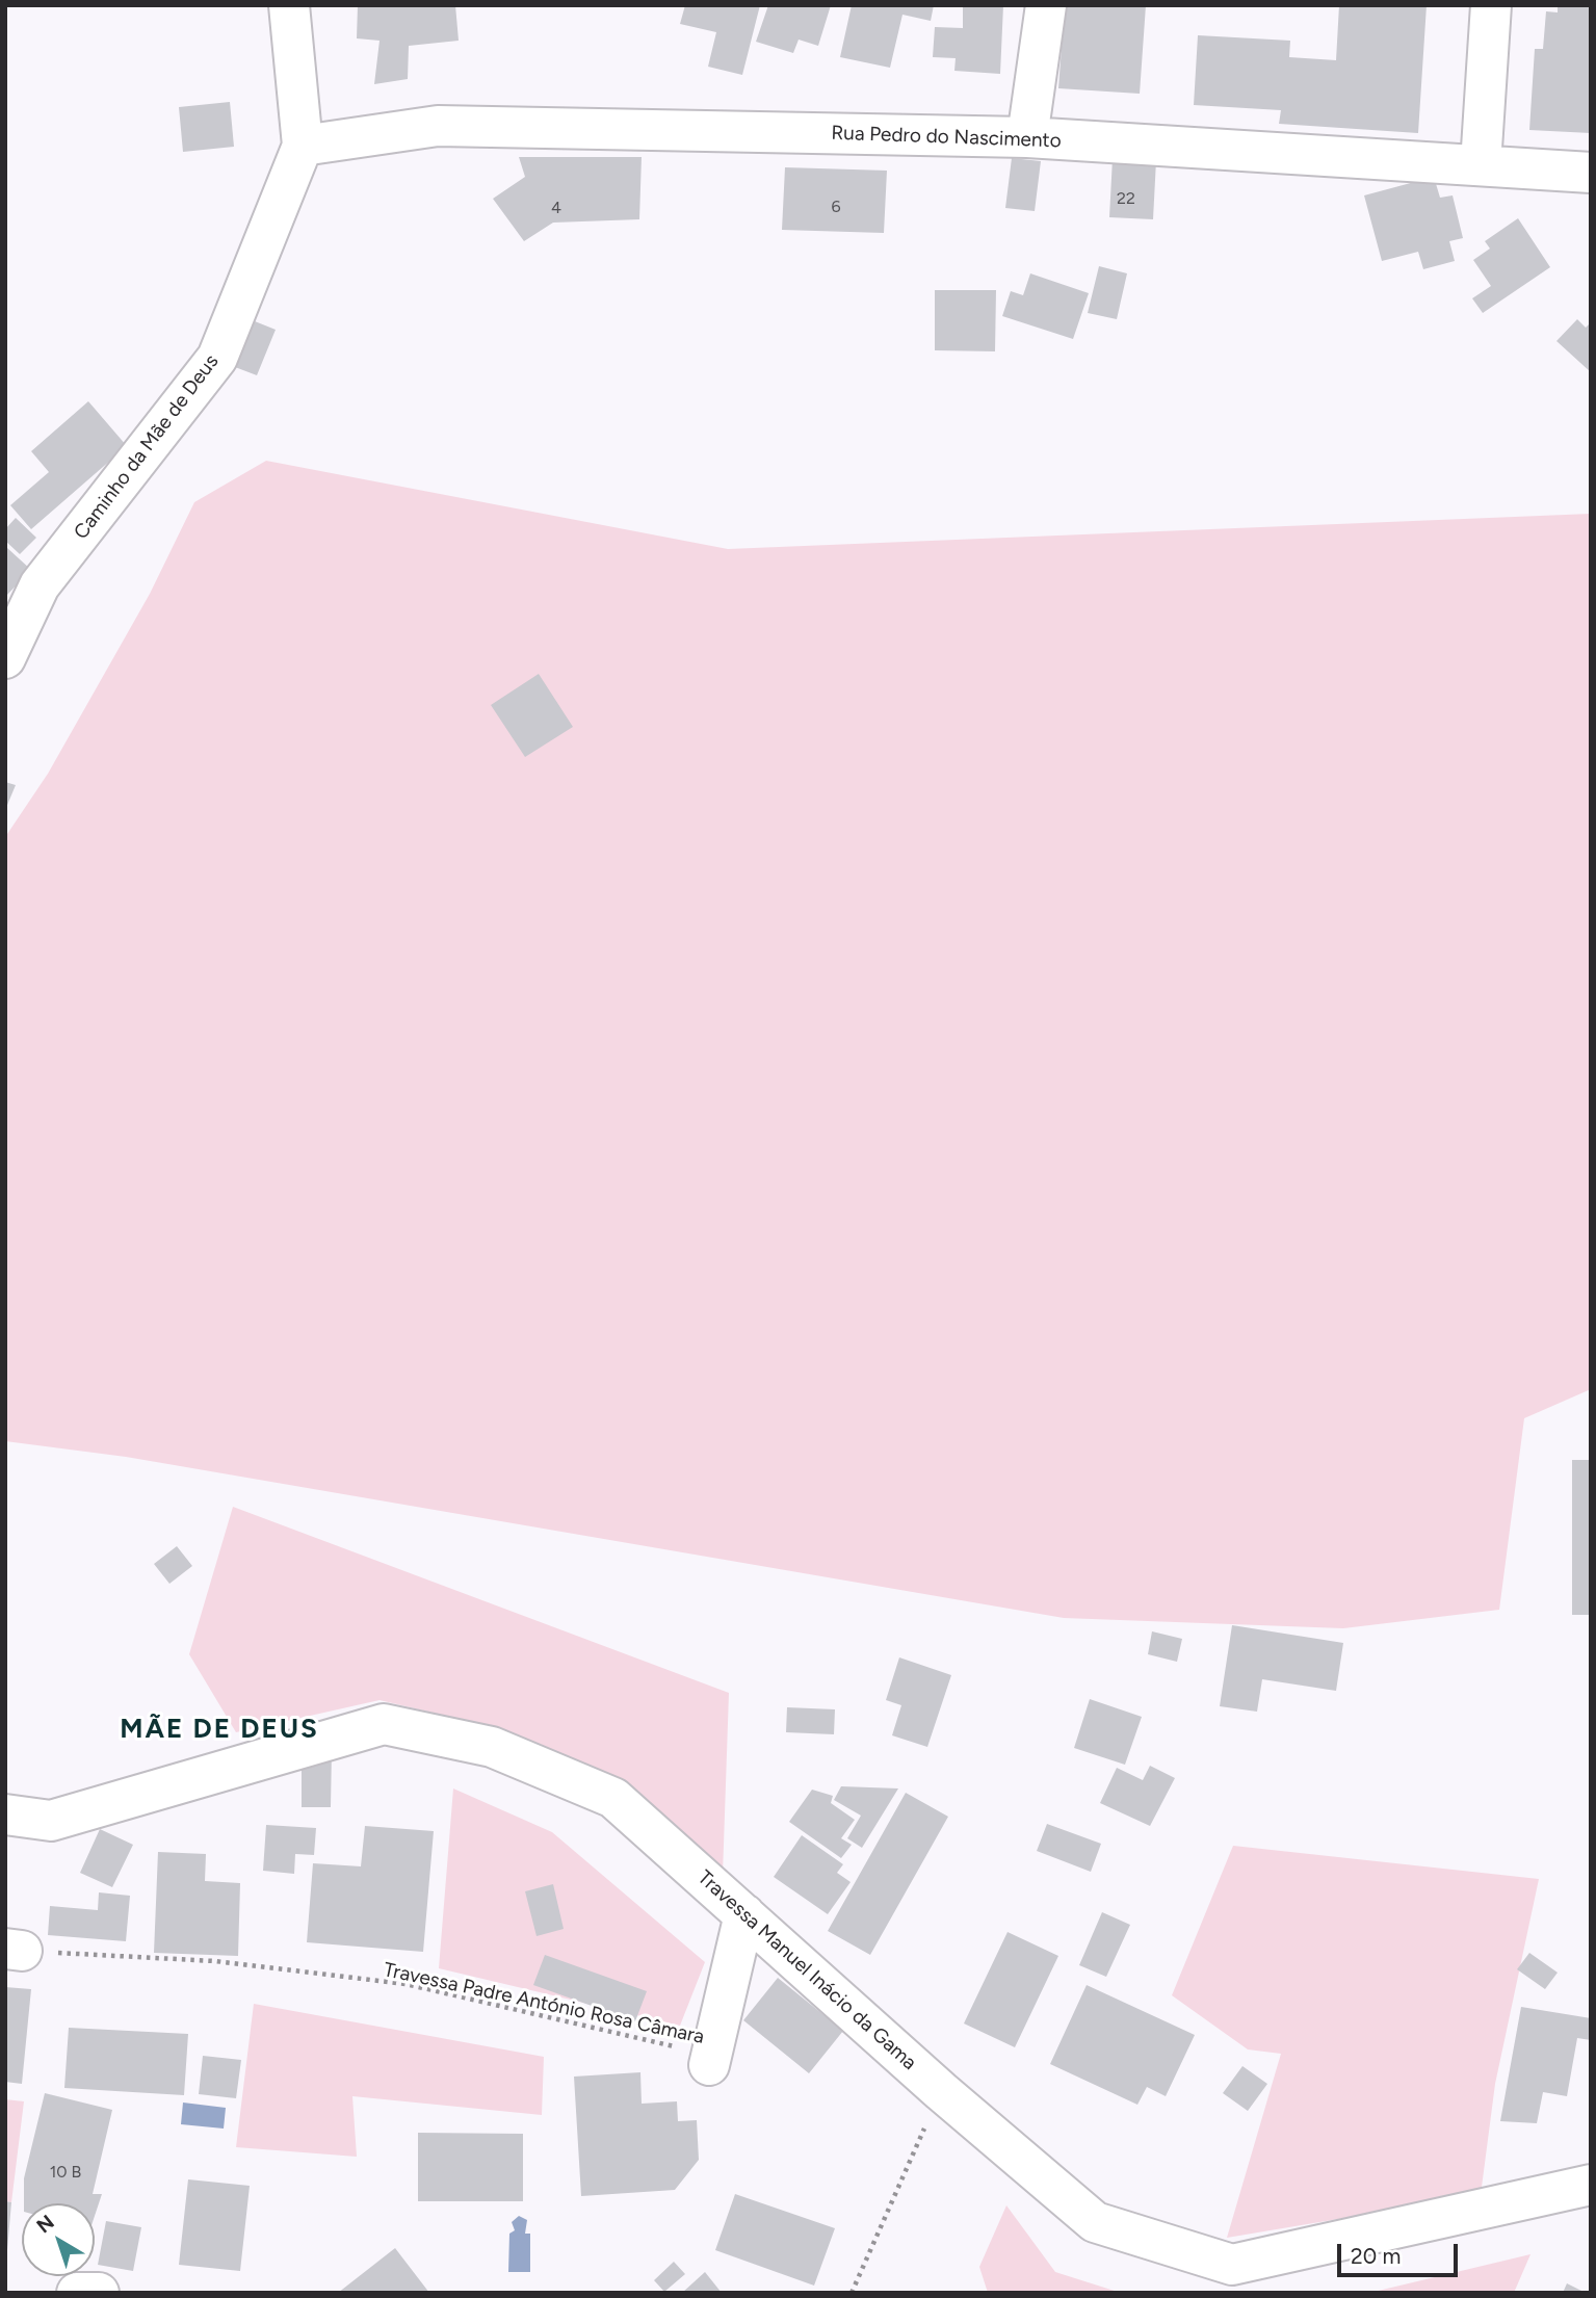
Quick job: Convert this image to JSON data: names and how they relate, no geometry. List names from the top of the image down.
{
  "streets": {
    "street": ["Rua Pedro do Nascimento", "Caminho da Mãe de Deus", "Travessa Manuel Inácio da Gama"],
    "path": ["Travessa Padre António Rosa Câmara"]
  },
  "crossings": [
    ["Rua Pedro do Nascimento", "Caminho da Mãe de Deus"]
  ],
  "districts": ["MÃE DE DEUS"],
  "house_numbers": [
    "22",
    "6",
    "4",
    "10 B"
  ],
  "scale_bar": "20 m",
  "north": "top left"
}
